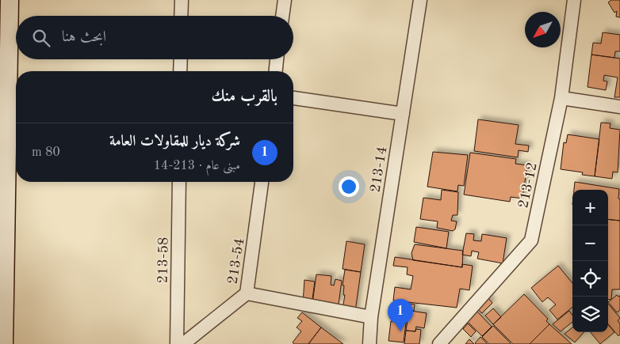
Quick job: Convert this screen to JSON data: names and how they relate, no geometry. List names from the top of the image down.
{
  "streets": {
    "street": [
      "213-14",
      "213-12",
      "213-58",
      "213-54"
    ]
  },
  "north": "bottom left",
  "page": {
    "search": "ابحث هنا",
    "heading": "بالقرب منك",
    "list": [
      {
        "mark": "1",
        "name": "شركة ديار للمقاولات العامة",
        "note": "مبنى عام · 213-14",
        "value": "80 m"
      }
    ],
    "map_buttons": ["+", "−"],
    "pins": "1"
  }
}
